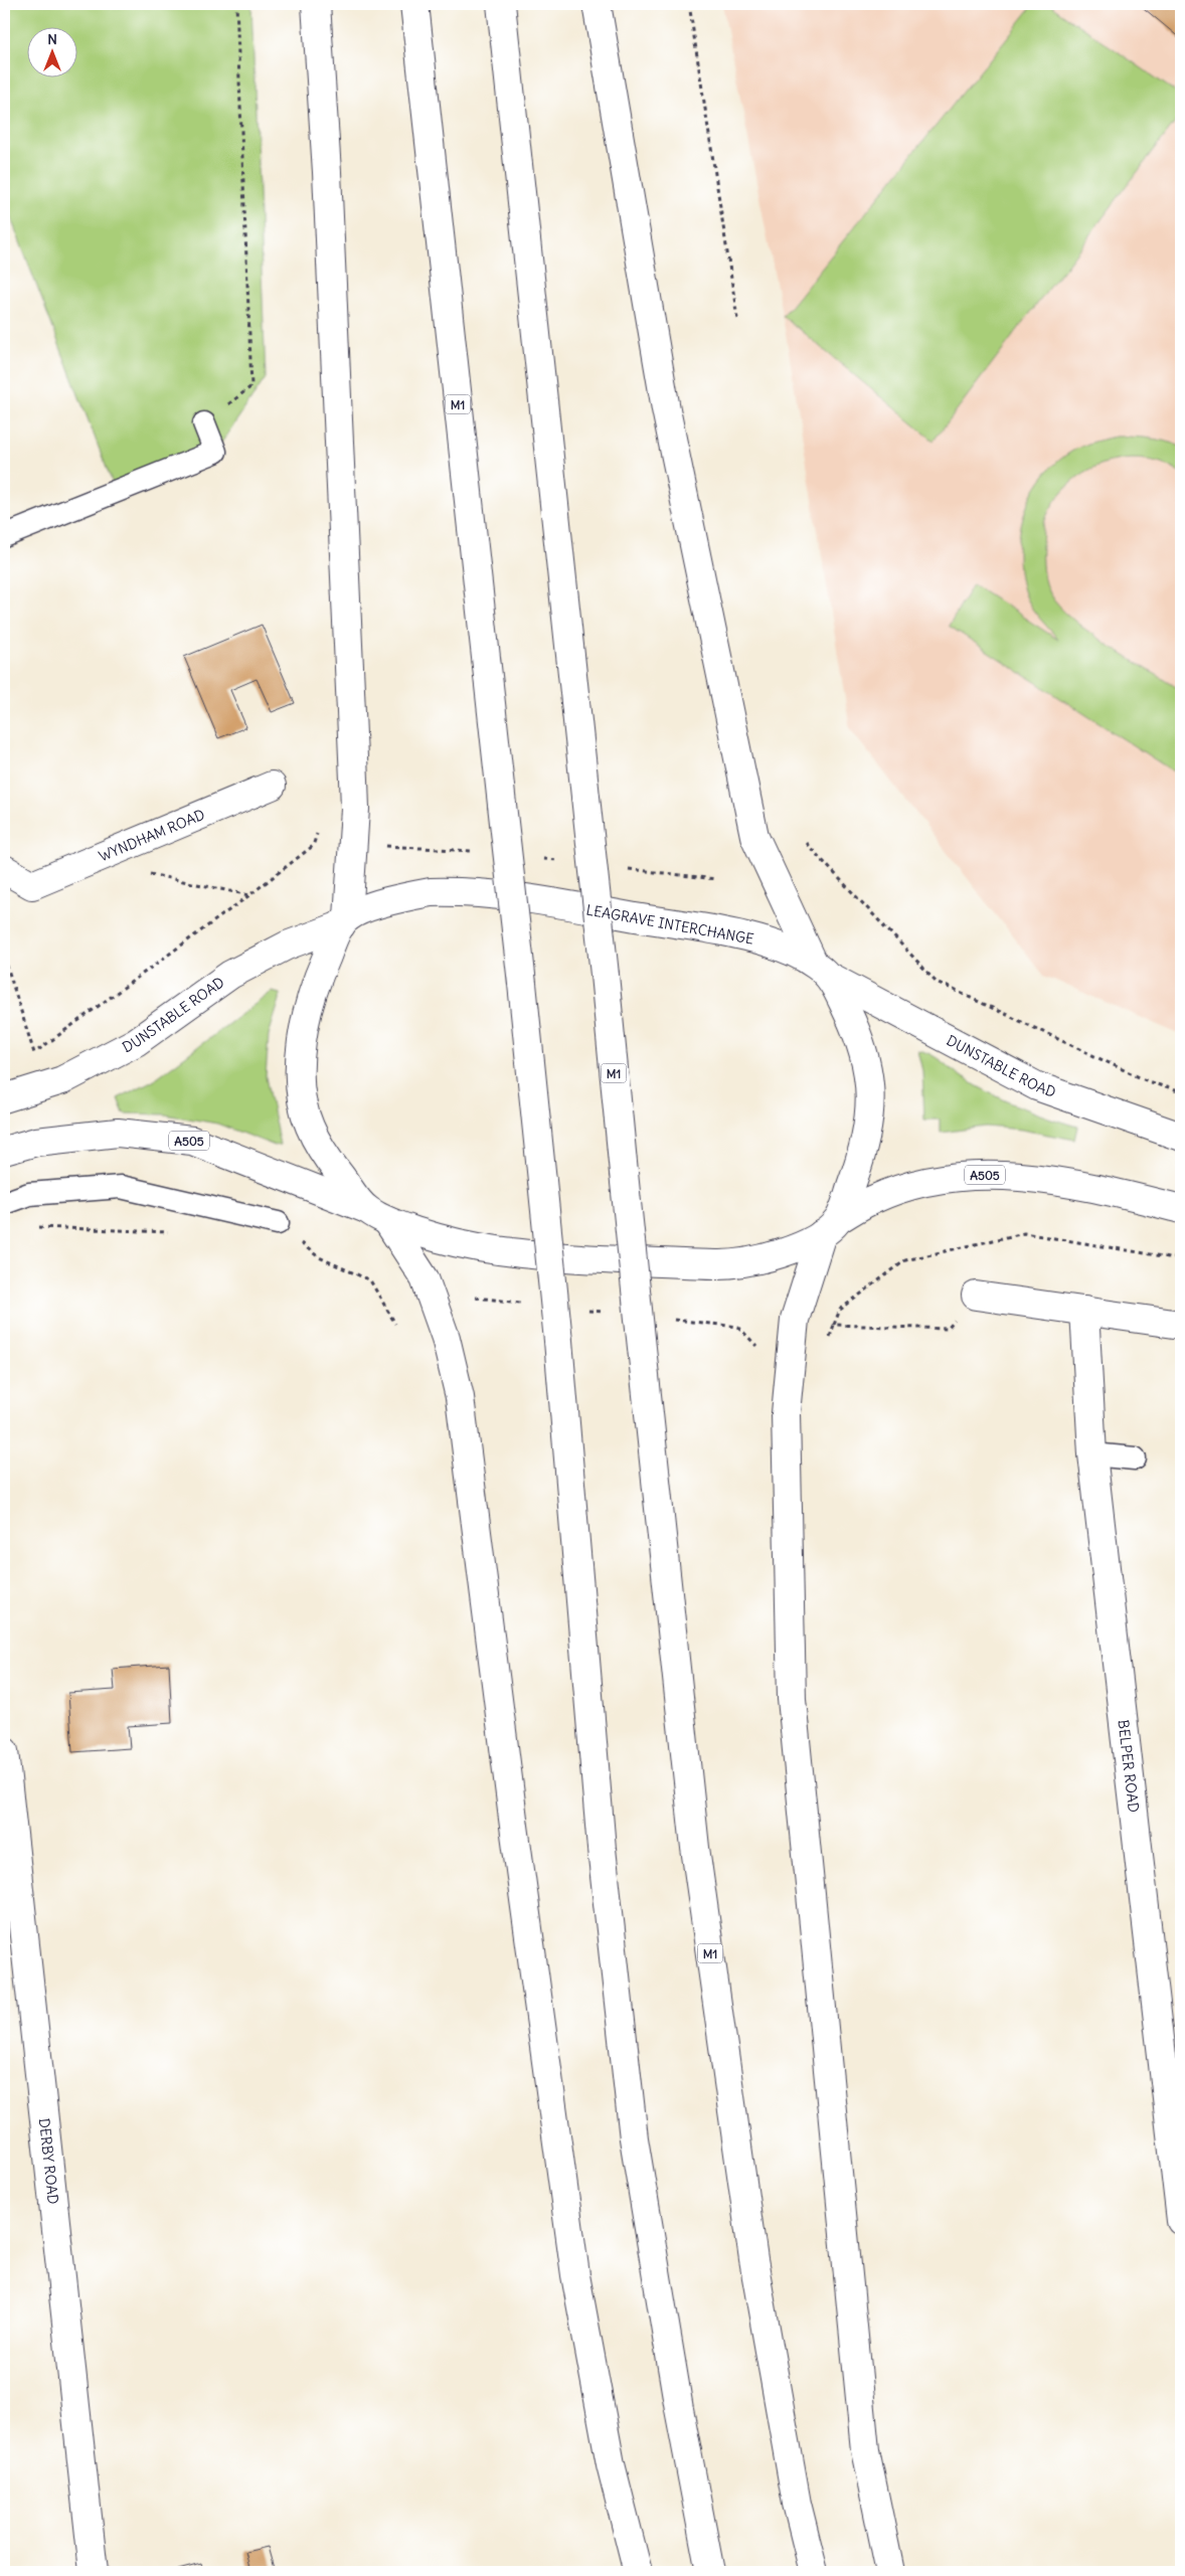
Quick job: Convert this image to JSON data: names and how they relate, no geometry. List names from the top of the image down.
{
  "streets": {
    "main road": [
      "M1",
      "WYNDHAM ROAD",
      "LEAGRAVE INTERCHANGE",
      "DUNSTABLE ROAD",
      "A505",
      "BELPER ROAD",
      "DERBY ROAD"
    ]
  },
  "crossings": [
    ["LEAGRAVE INTERCHANGE", "DUNSTABLE ROAD"]
  ],
  "north": "top"
}
